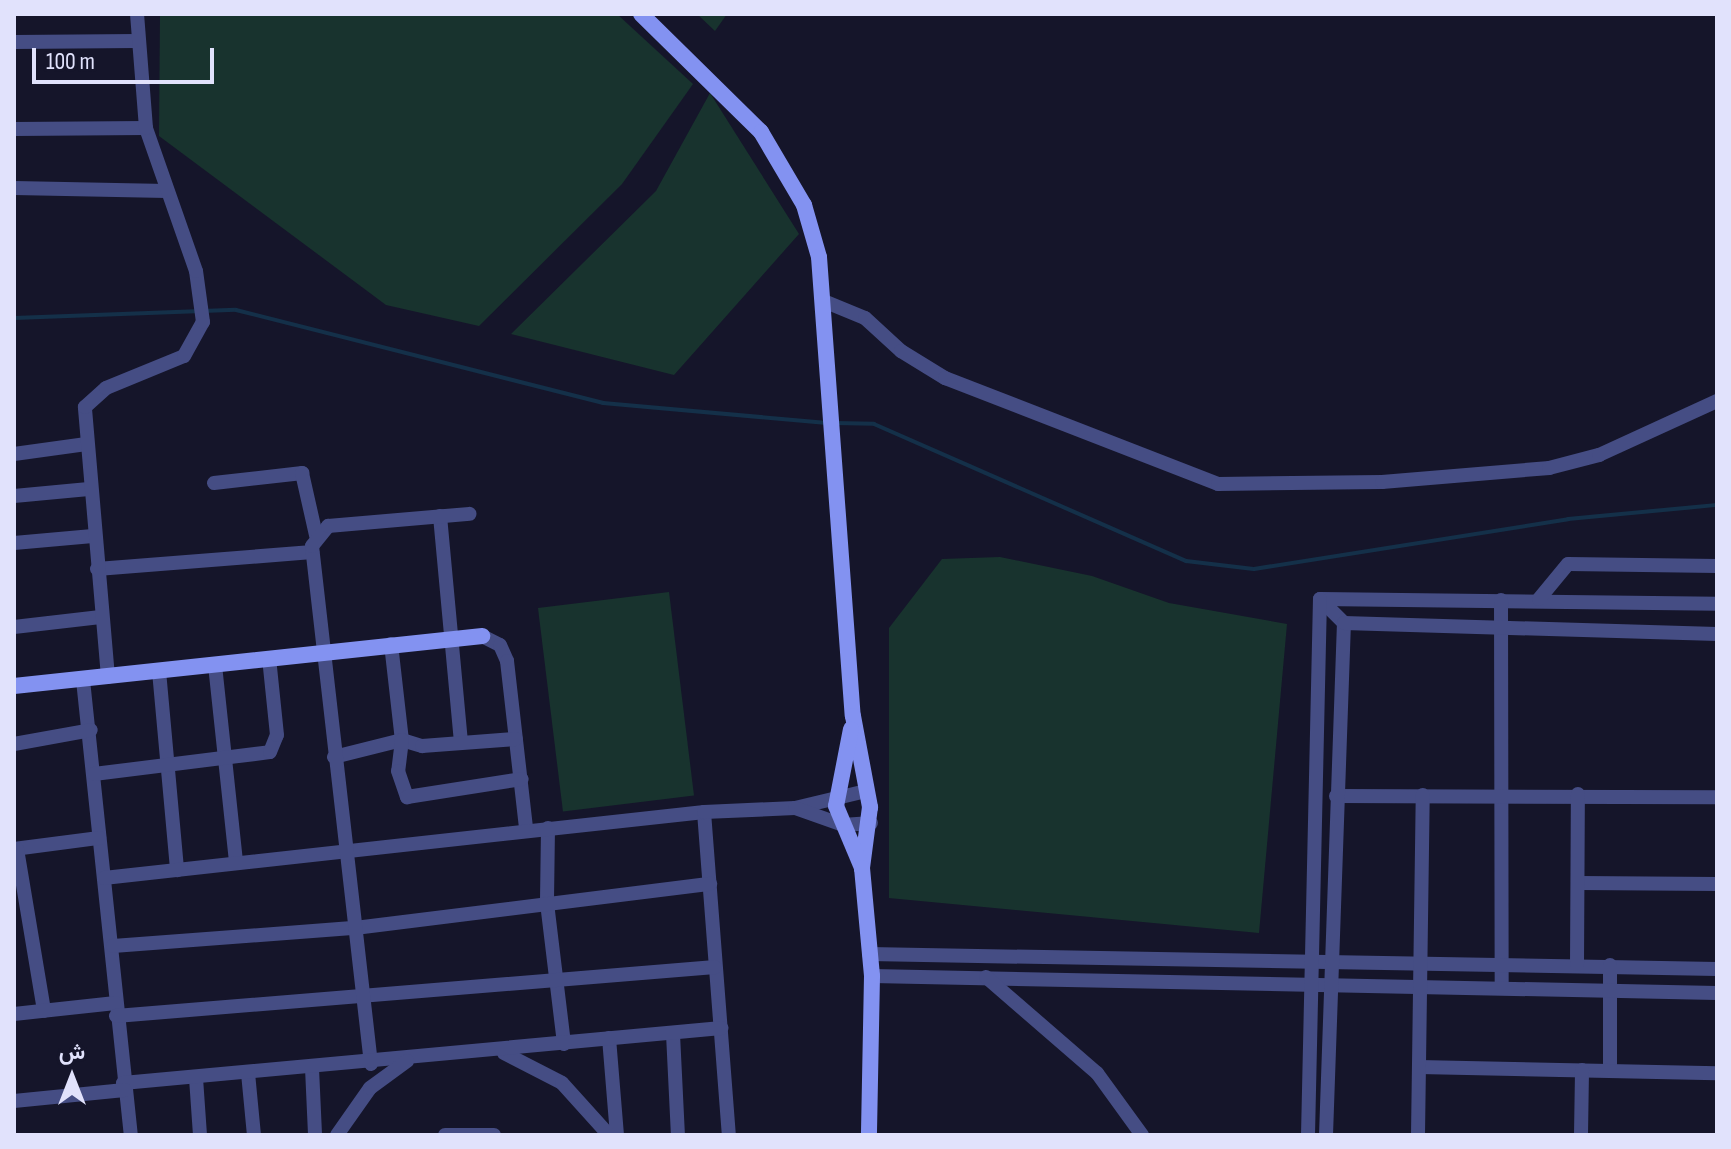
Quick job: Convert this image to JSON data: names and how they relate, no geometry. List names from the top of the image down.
{
  "scale_bar": "100 m",
  "north": "top"
}
